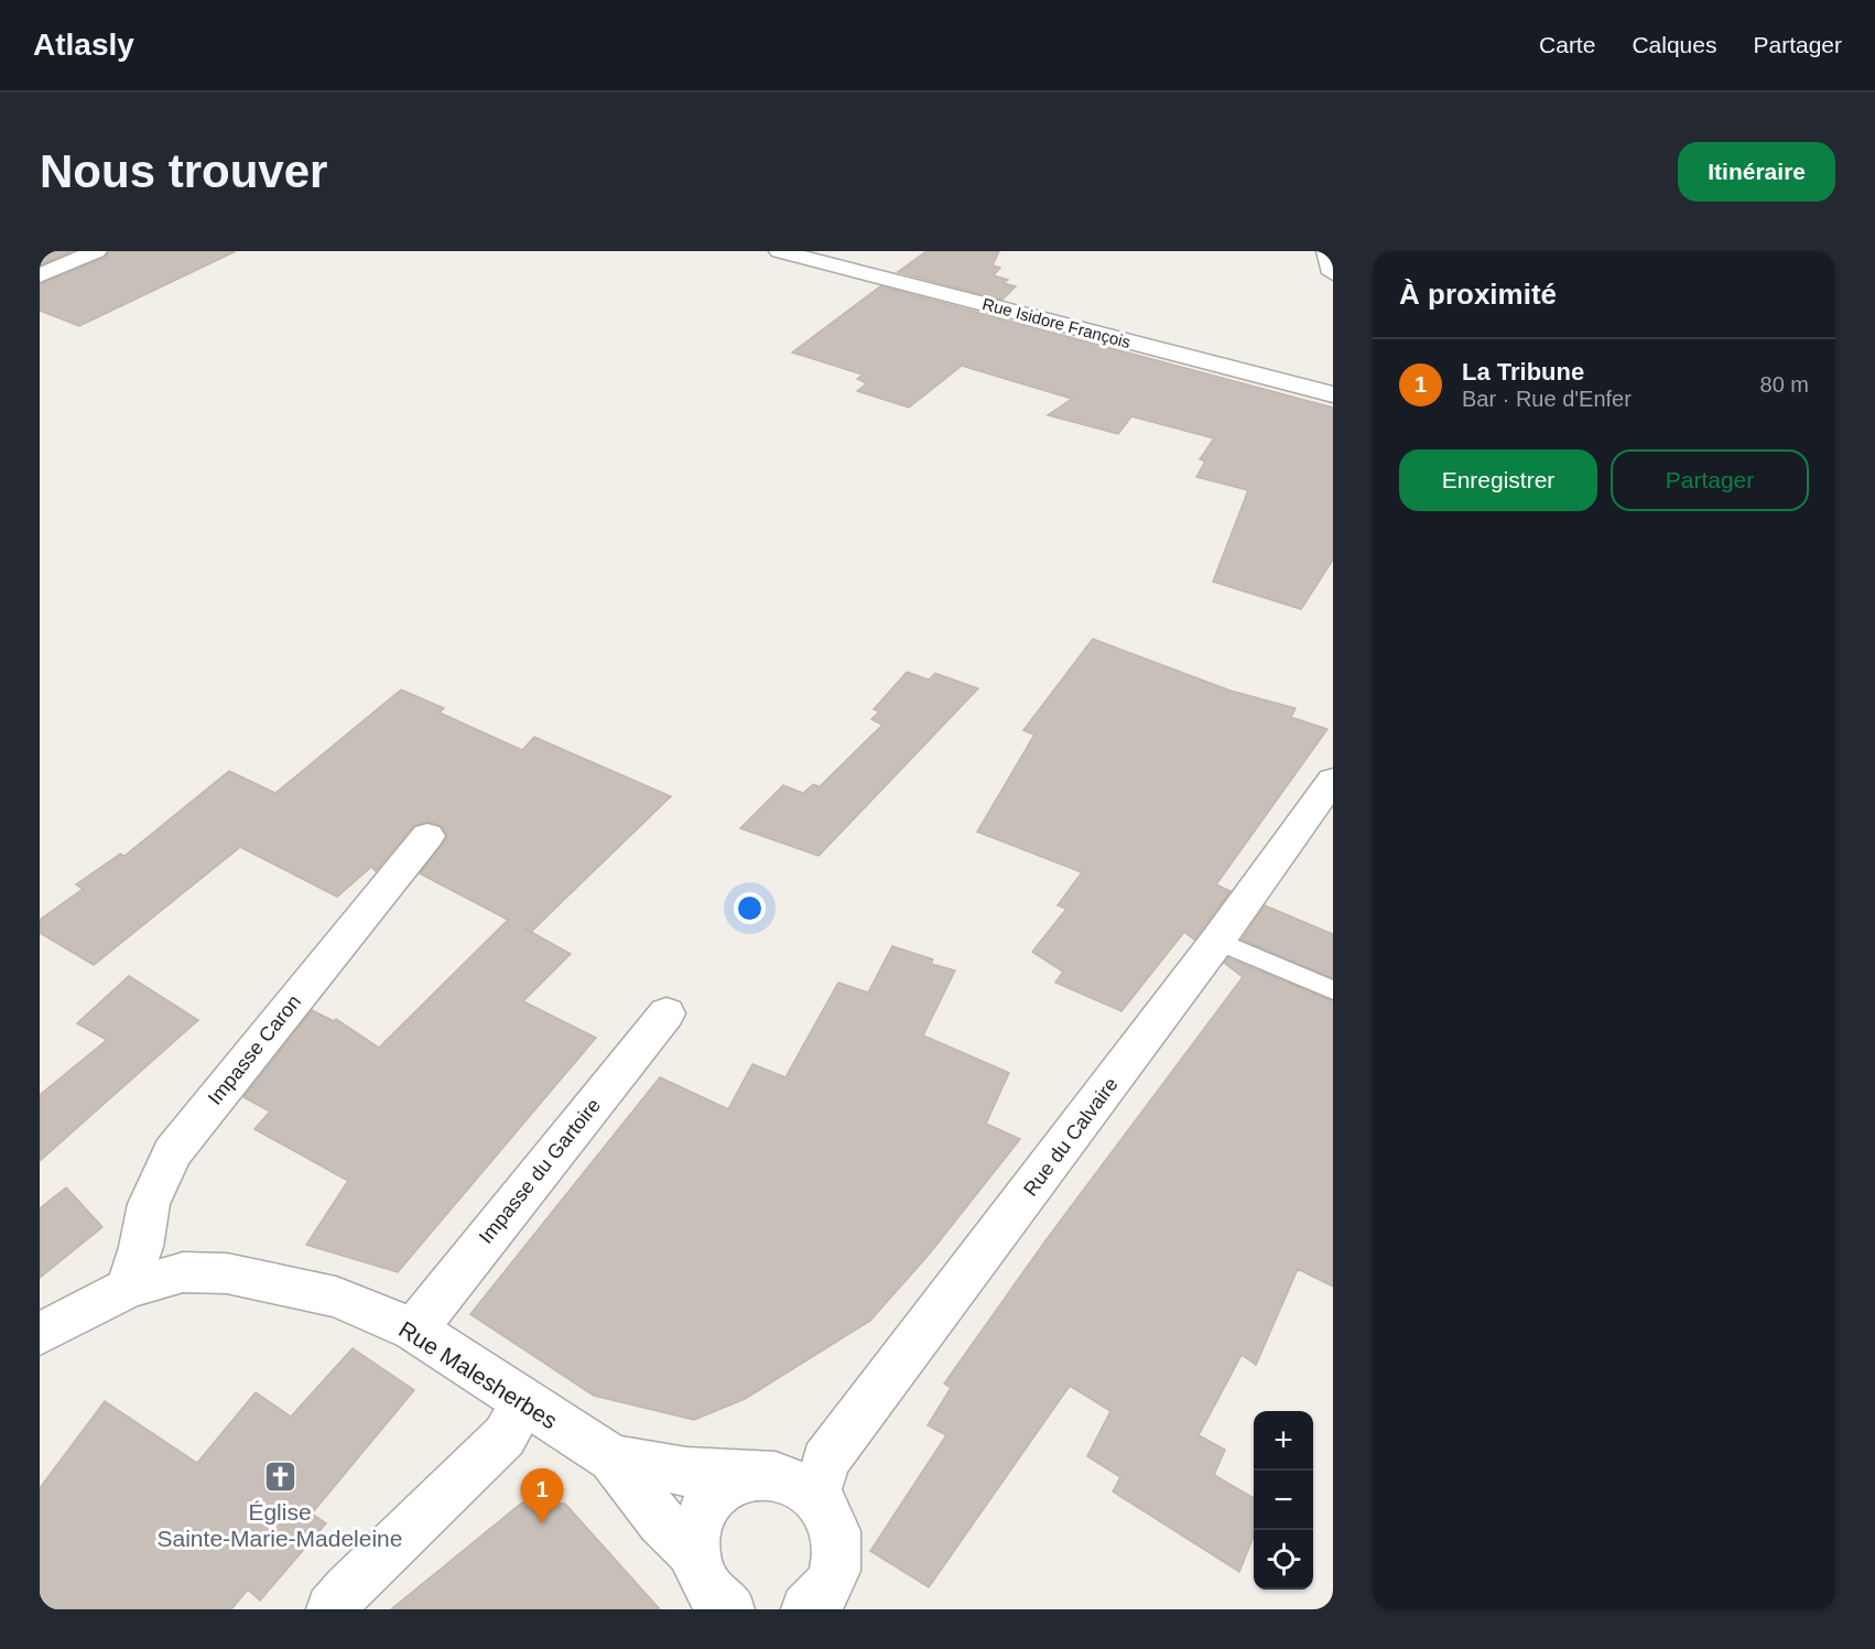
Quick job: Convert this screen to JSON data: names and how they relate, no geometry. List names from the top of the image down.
{
  "streets": {
    "street": [
      "Rue Isidore François",
      "Impasse Caron",
      "Rue du Calvaire",
      "Impasse du Gartoire",
      "Rue Malesherbes"
    ]
  },
  "crossings": [
    ["Impasse Caron", "Rue Malesherbes"],
    ["Rue du Calvaire", "Rue Malesherbes"],
    ["Impasse du Gartoire", "Rue Malesherbes"]
  ],
  "places": {
    "church": ["Église Sainte-Marie-Madeleine"]
  },
  "page": {
    "header": "Atlasly",
    "nav": ["Carte", "Calques", "Partager"],
    "buttons": [
      "Itinéraire",
      ["Enregistrer", "Partager"]
    ],
    "title": "Nous trouver",
    "heading": "À proximité",
    "list": [
      {
        "mark": "1",
        "name": "La Tribune",
        "note": "Bar · Rue d'Enfer",
        "value": "80 m"
      }
    ],
    "map_buttons": ["+", "−"],
    "pins": "1"
  }
}
